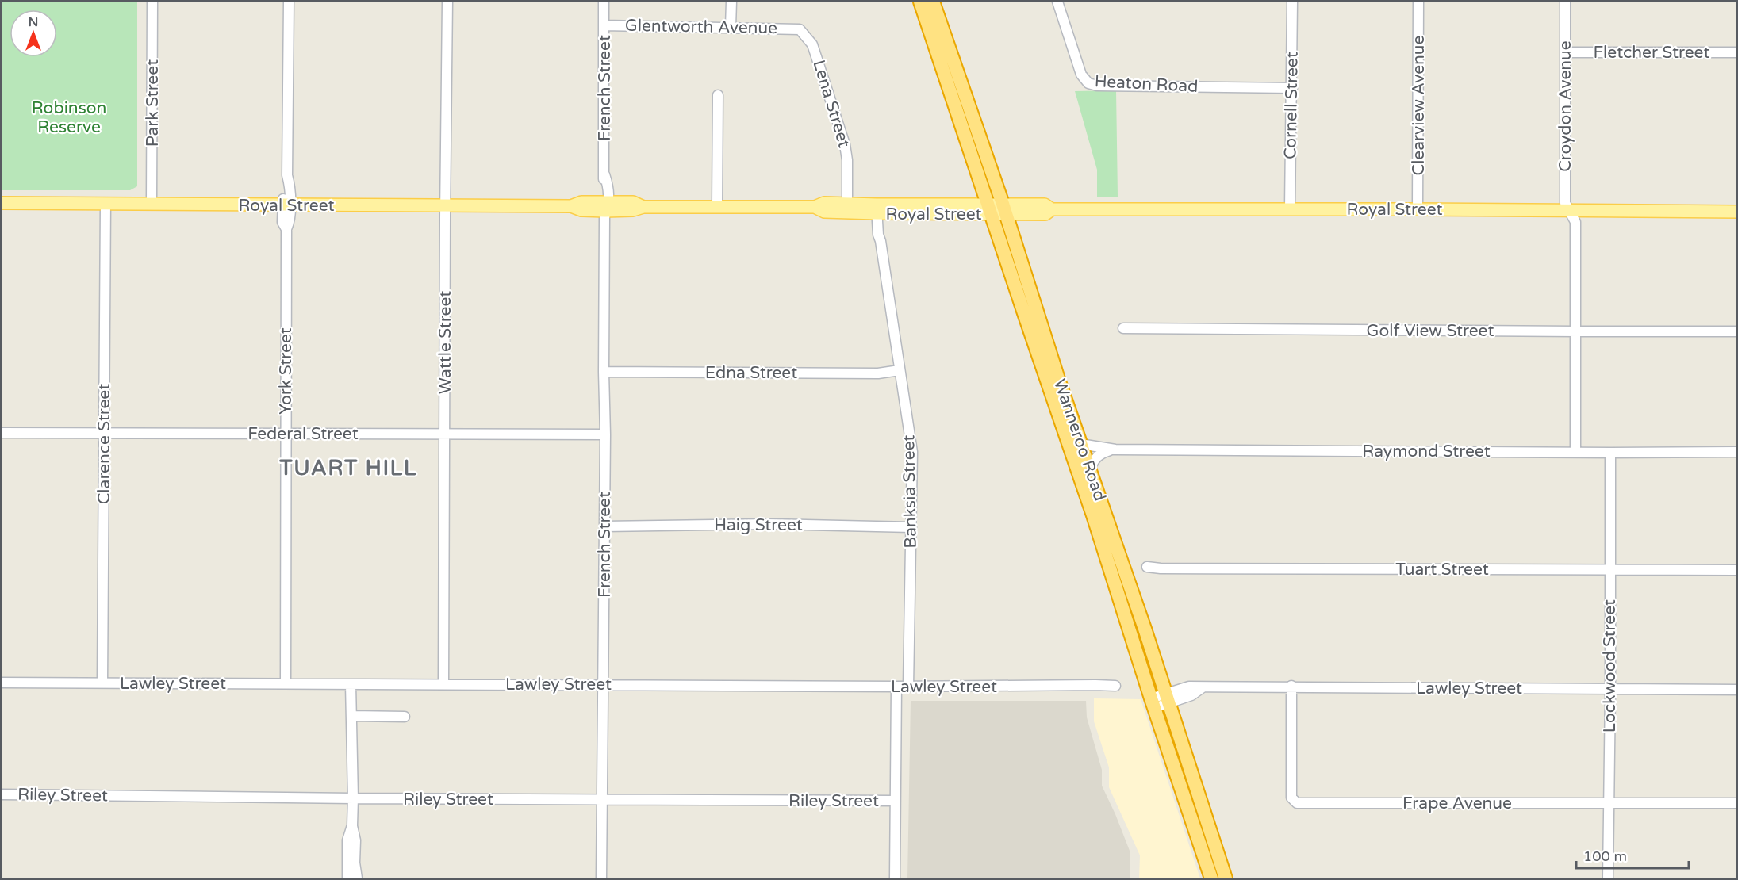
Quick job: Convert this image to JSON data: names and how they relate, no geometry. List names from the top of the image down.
{
  "streets": {
    "highway": ["Wanneroo Road"],
    "main road": ["Royal Street"],
    "street": [
      "Glentworth Avenue",
      "Fletcher Street",
      "Heaton Road",
      "French Street",
      "Park Street",
      "Lena Street",
      "Cornell Street",
      "Clearview Avenue",
      "Croydon Avenue",
      "Golf View Street",
      "Wattle Street",
      "York Street",
      "Edna Street",
      "Federal Street",
      "Clarence Street",
      "Raymond Street",
      "Banksia Street",
      "Haig Street",
      "Tuart Street",
      "Lockwood Street",
      "Lawley Street",
      "Riley Street",
      "Frape Avenue"
    ]
  },
  "crossings": [
    ["Glentworth Avenue", "French Street"],
    ["Glentworth Avenue", "Lena Street"],
    ["Fletcher Street", "Croydon Avenue"],
    ["Heaton Road", "Cornell Street"],
    ["French Street", "Royal Street"],
    ["French Street", "Edna Street"],
    ["French Street", "Federal Street"],
    ["French Street", "Haig Street"],
    ["French Street", "Lawley Street"],
    ["French Street", "Riley Street"],
    ["Park Street", "Royal Street"],
    ["Lena Street", "Royal Street"],
    ["Cornell Street", "Royal Street"],
    ["Clearview Avenue", "Royal Street"],
    ["Croydon Avenue", "Royal Street"],
    ["Royal Street", "Wattle Street"],
    ["Royal Street", "York Street"],
    ["Royal Street", "Wanneroo Road"],
    ["Royal Street", "Clarence Street"],
    ["Royal Street", "Banksia Street"],
    ["Wattle Street", "Federal Street"],
    ["Wattle Street", "Lawley Street"],
    ["York Street", "Federal Street"],
    ["York Street", "Lawley Street"],
    ["Edna Street", "Banksia Street"],
    ["Federal Street", "Clarence Street"],
    ["Wanneroo Road", "Raymond Street"],
    ["Wanneroo Road", "Lawley Street"],
    ["Clarence Street", "Lawley Street"],
    ["Raymond Street", "Lockwood Street"],
    ["Banksia Street", "Haig Street"],
    ["Banksia Street", "Lawley Street"],
    ["Tuart Street", "Lockwood Street"],
    ["Lockwood Street", "Lawley Street"],
    ["Lockwood Street", "Frape Avenue"],
    ["Lawley Street", "Frape Avenue"]
  ],
  "districts": ["TUART HILL"],
  "parks": ["Robinson Reserve"],
  "scale_bar": "100 m",
  "north": "top"
}
